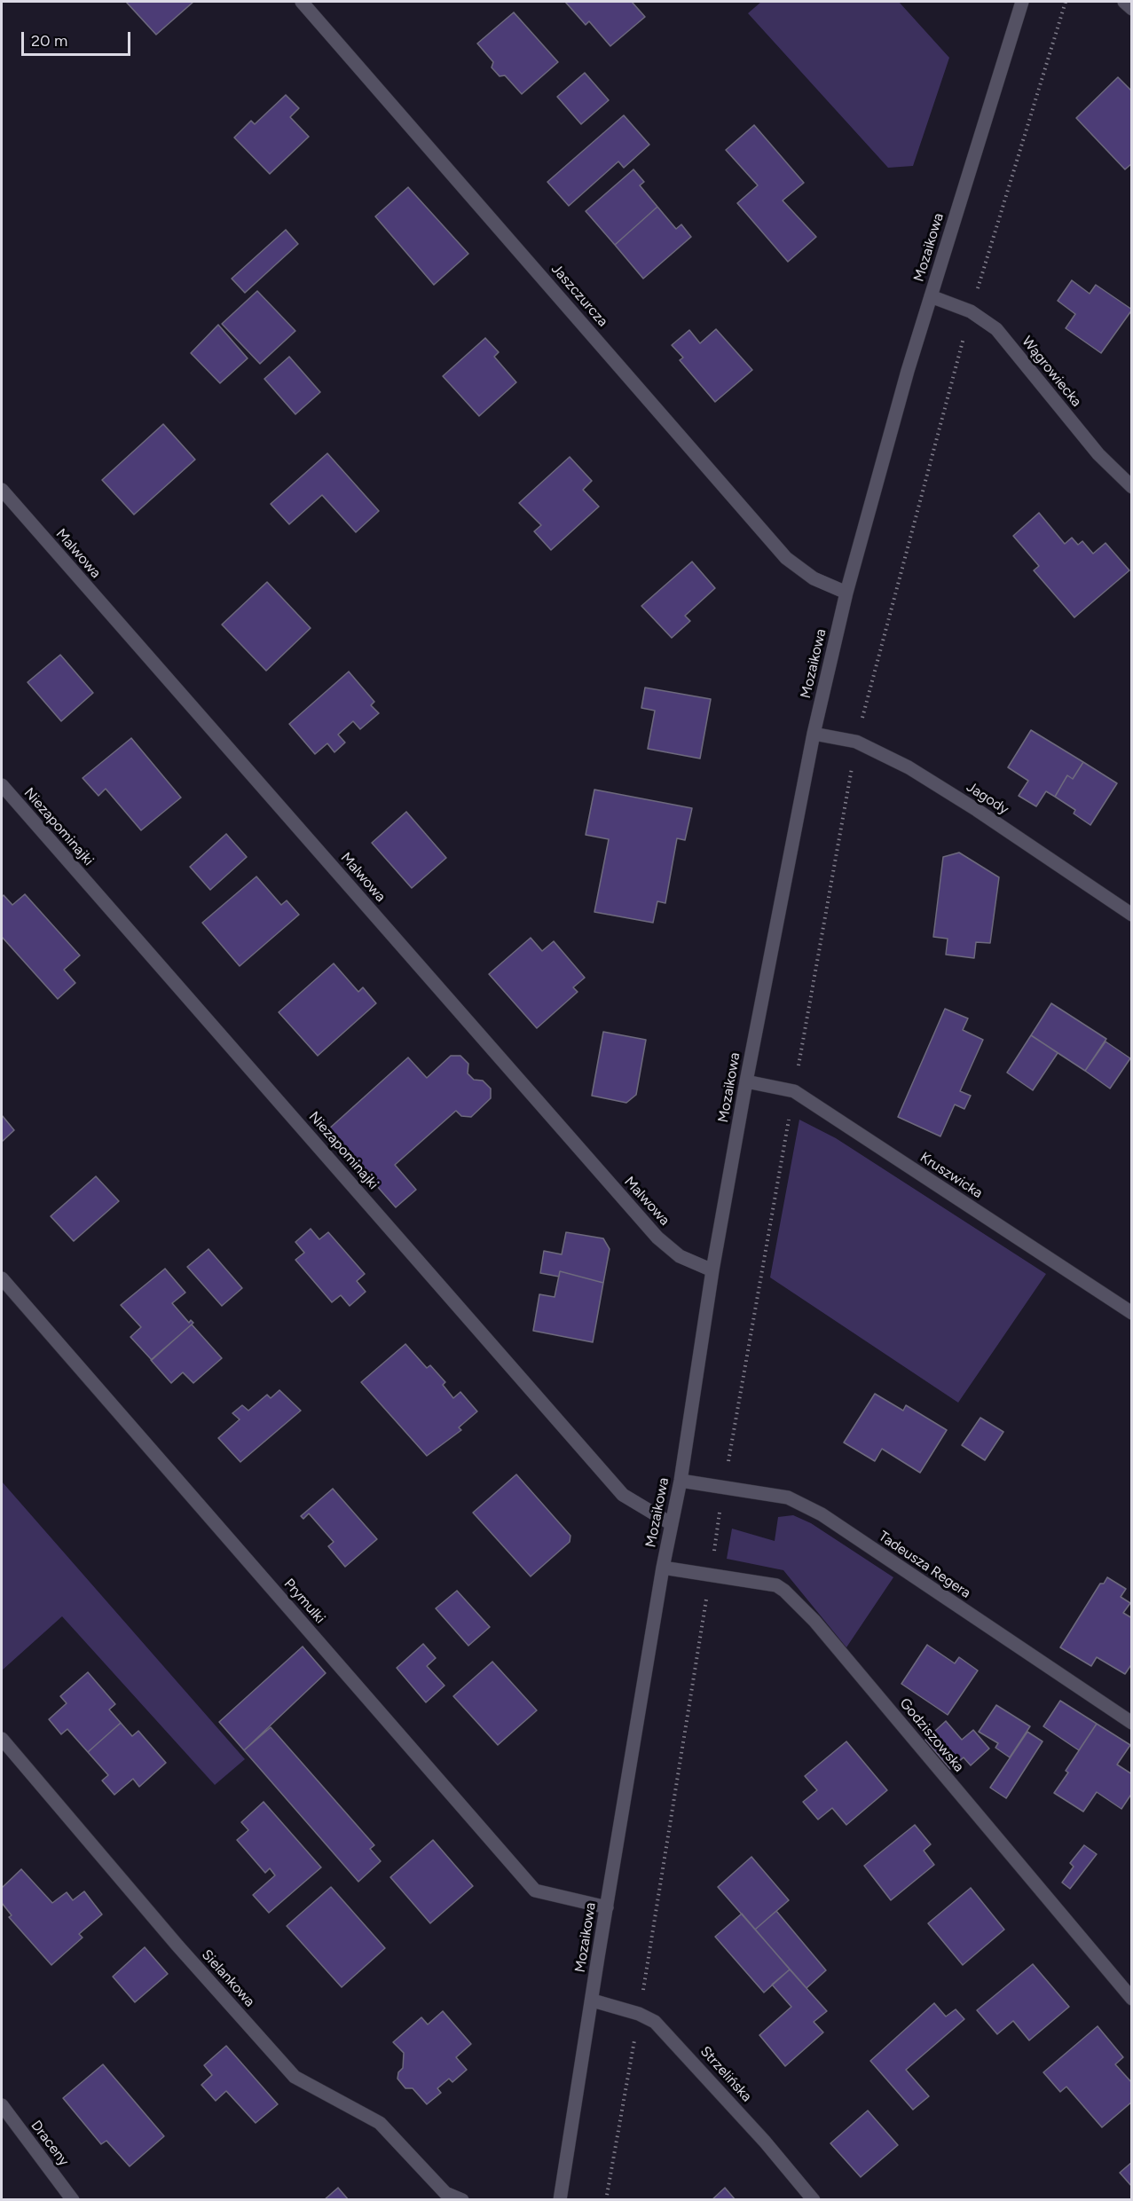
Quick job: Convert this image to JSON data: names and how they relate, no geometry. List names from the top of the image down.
{
  "streets": {
    "street": [
      "Mozaikowa",
      "Jaszczurcza",
      "Wągrowiecka",
      "Malwowa",
      "Jagody",
      "Niezapominajki",
      "Kruszwicka",
      "Tadeusza Regera",
      "Prymulki",
      "Godziszowska",
      "Sielankowa",
      "Strzelińska",
      "Draceny"
    ]
  },
  "crossings": [
    ["Mozaikowa", "Jaszczurcza"],
    ["Mozaikowa", "Wągrowiecka"],
    ["Mozaikowa", "Malwowa"],
    ["Mozaikowa", "Jagody"],
    ["Mozaikowa", "Niezapominajki"],
    ["Mozaikowa", "Kruszwicka"],
    ["Mozaikowa", "Tadeusza Regera"],
    ["Mozaikowa", "Prymulki"],
    ["Mozaikowa", "Godziszowska"],
    ["Mozaikowa", "Strzelińska"]
  ],
  "scale_bar": "20 m"
}
